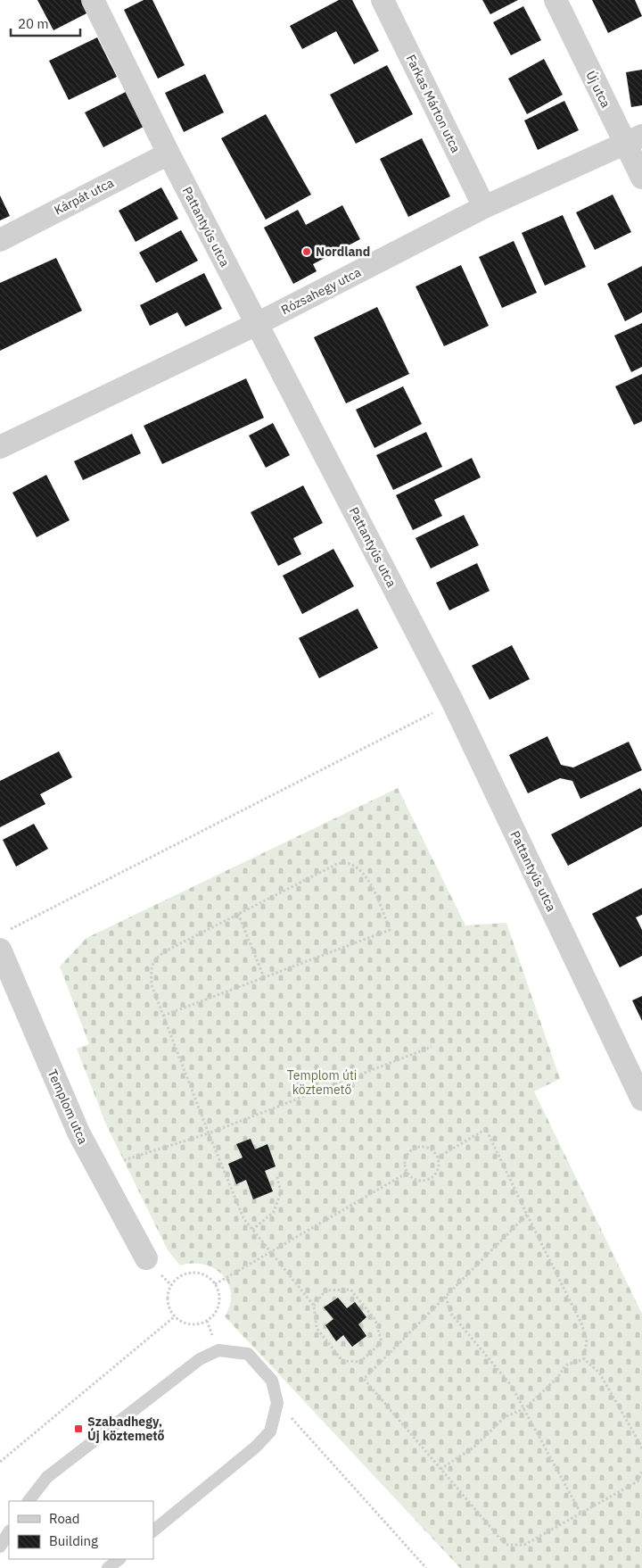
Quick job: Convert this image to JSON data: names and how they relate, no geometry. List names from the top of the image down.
{
  "streets": {
    "street": [
      "Új utca",
      "Farkas Márton utca",
      "Kárpát utca",
      "Pattantyús utca",
      "Rózsahegy utca",
      "Templom utca"
    ]
  },
  "crossings": [
    ["Új utca", "Rózsahegy utca"],
    ["Farkas Márton utca", "Rózsahegy utca"],
    ["Kárpát utca", "Pattantyús utca"],
    ["Pattantyús utca", "Rózsahegy utca"]
  ],
  "parks": ["Templom úti köztemető"],
  "places": {
    "other": ["Nordland"],
    "transit": ["Szabadhegy, Új köztemető"]
  },
  "legend": ["Road", "Building"],
  "scale_bar": "20 m"
}
